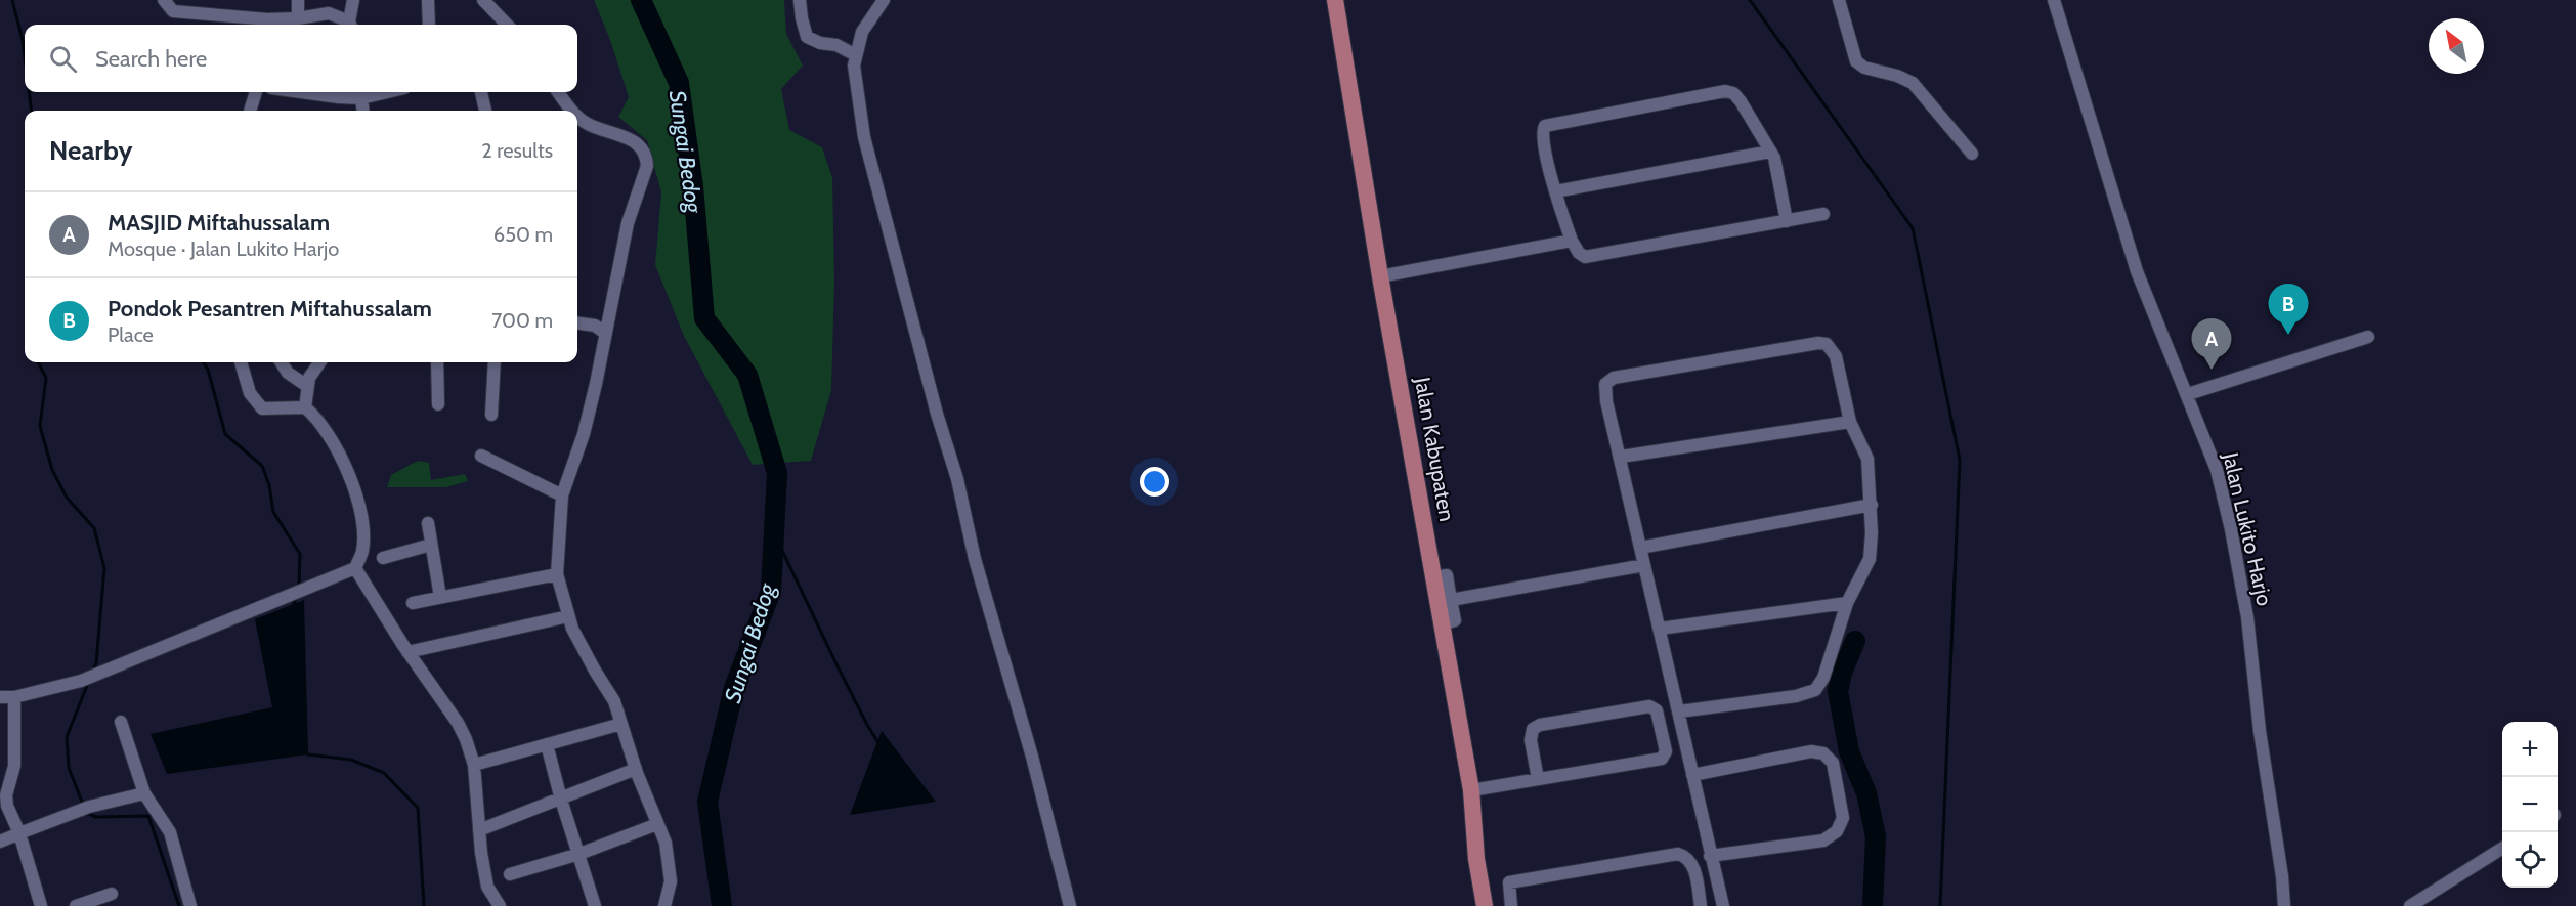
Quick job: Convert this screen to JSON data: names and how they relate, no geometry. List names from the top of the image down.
{
  "streets": {
    "main road": ["Jalan Kabupaten"],
    "street": ["Jalan Lukito Harjo"]
  },
  "water": ["Sungai Bedog"],
  "north": "top left",
  "page": {
    "search": "Search here",
    "heading": ["Nearby", "2 results"],
    "list": [
      {
        "mark": "A",
        "name": "MASJID Miftahussalam",
        "note": "Mosque · Jalan Lukito Harjo",
        "value": "650 m"
      },
      {
        "mark": "B",
        "name": "Pondok Pesantren Miftahussalam",
        "note": "Place",
        "value": "700 m"
      }
    ],
    "pins": ["B", "A"],
    "map_buttons": ["+", "−"]
  }
}
